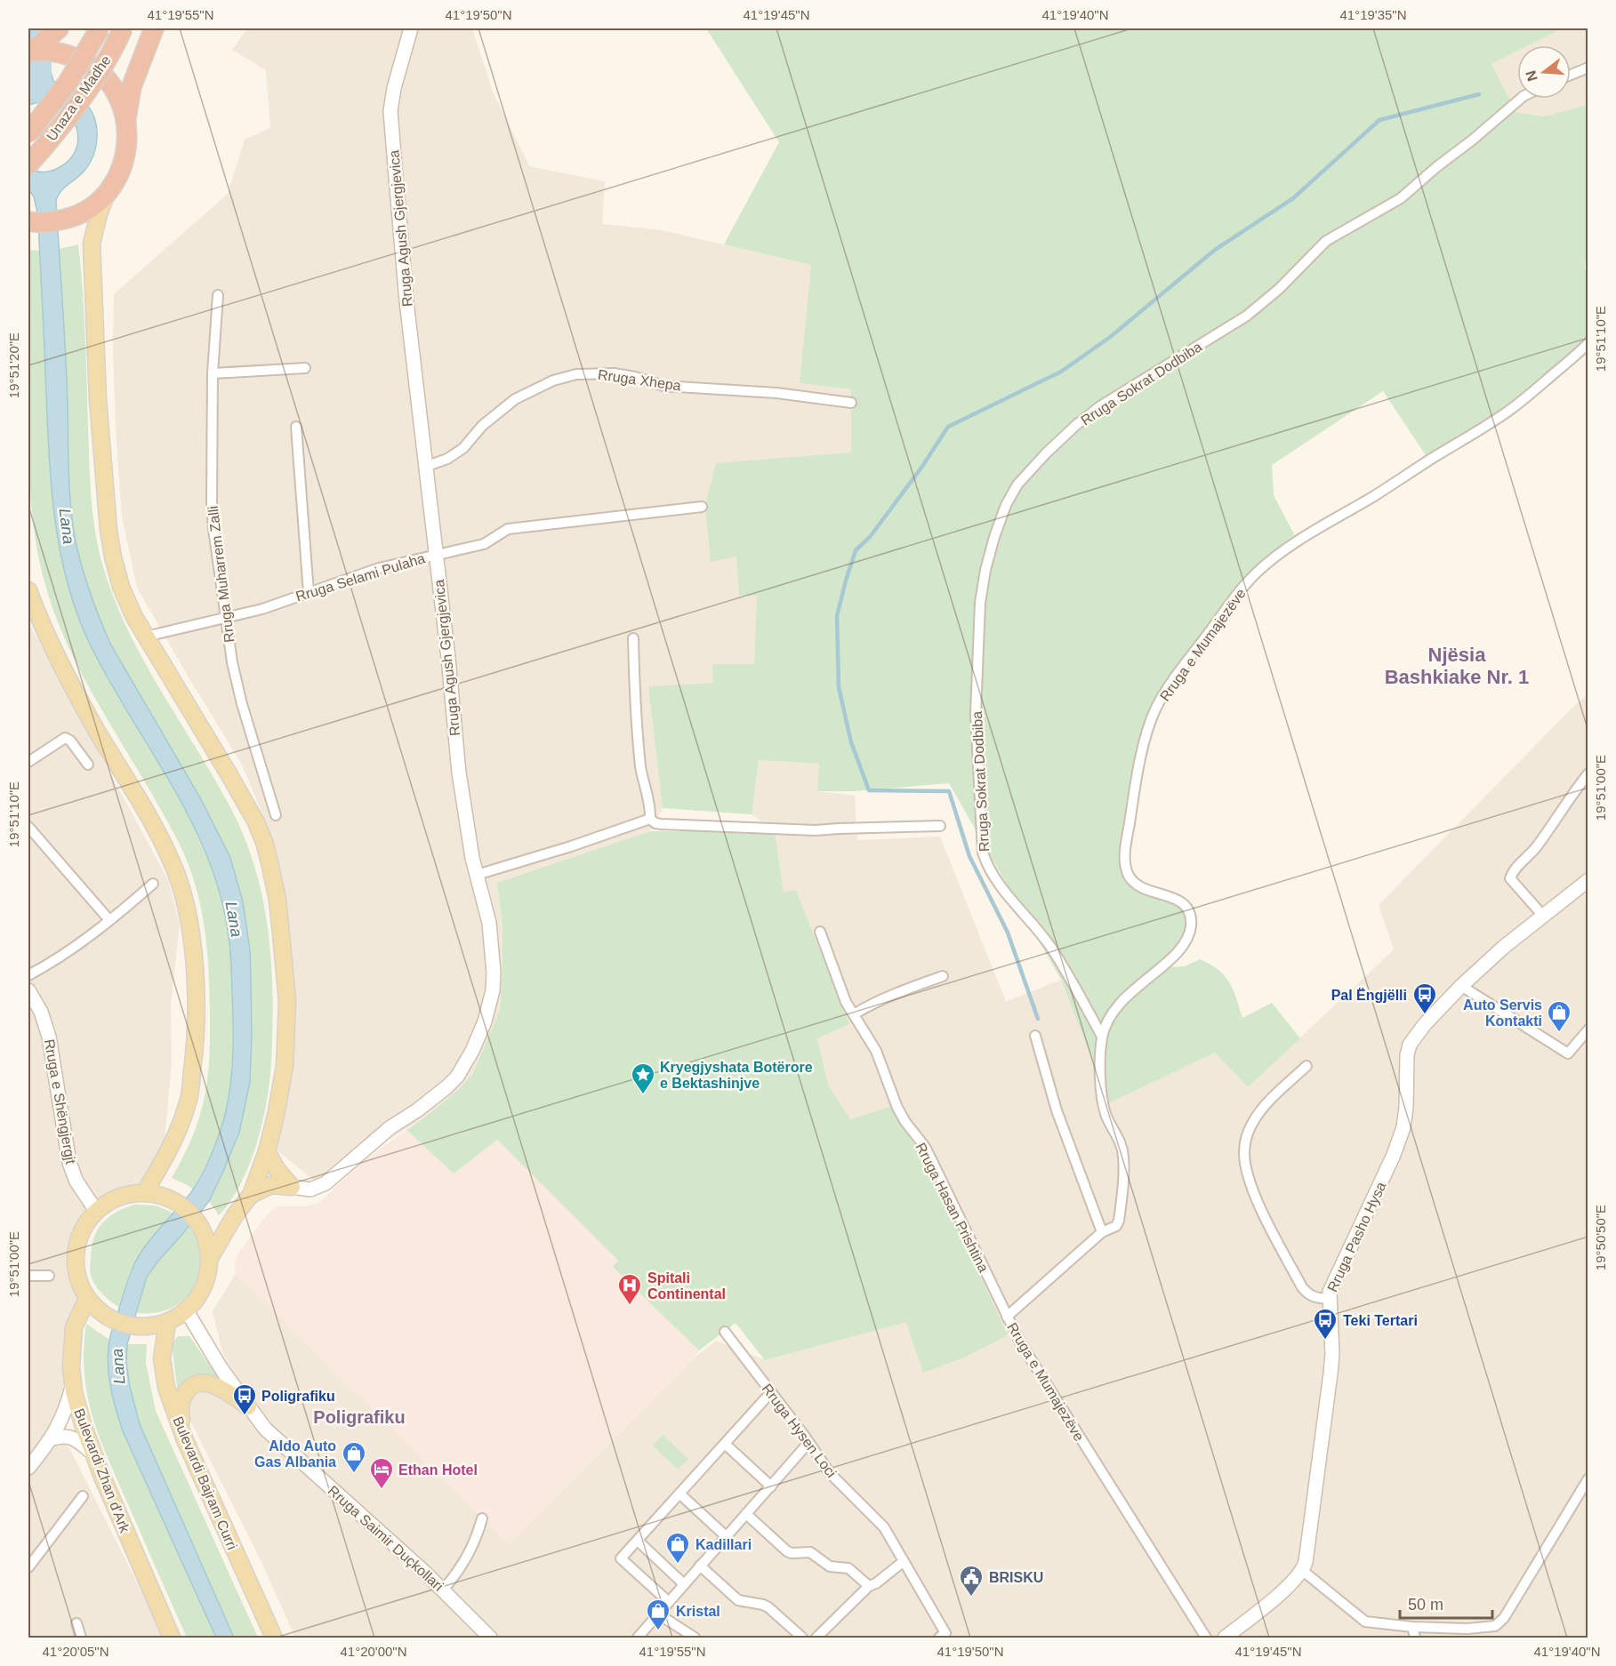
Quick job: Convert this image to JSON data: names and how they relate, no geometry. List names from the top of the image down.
{
  "streets": {
    "highway": ["Unaza e Madhe"],
    "main road": [
      "Rruga Agush Gjergjevica",
      "Rruga e Shëngjergjt",
      "Rruga Pasho Hysa",
      "Bulevardi Zhan d'Ark",
      "Bulevardi Bajram Curri",
      "Rruga Saimir Duçkollari"
    ],
    "street": [
      "Rruga Xhepa",
      "Rruga Sokrat Dodbiba",
      "Rruga Muharrem Zalli",
      "Rruga Selami Pulaha",
      "Rruga e Mumajezëve",
      "Rruga Hasan Prishtina",
      "Rruga Hysen Loci"
    ]
  },
  "crossings": [
    ["Rruga Agush Gjergjevica", "Rruga Xhepa"],
    ["Rruga Agush Gjergjevica", "Rruga Selami Pulaha"],
    ["Rruga Sokrat Dodbiba", "Rruga e Mumajezëve"],
    ["Rruga Muharrem Zalli", "Rruga Selami Pulaha"],
    ["Rruga e Mumajezëve", "Rruga Hasan Prishtina"],
    ["Rruga e Shëngjergjt", "Bulevardi Zhan d'Ark"],
    ["Rruga e Shëngjergjt", "Bulevardi Bajram Curri"],
    ["Rruga e Shëngjergjt", "Rruga Saimir Duçkollari"],
    ["Bulevardi Zhan d'Ark", "Bulevardi Bajram Curri"],
    ["Bulevardi Zhan d'Ark", "Rruga Saimir Duçkollari"],
    ["Bulevardi Bajram Curri", "Rruga Saimir Duçkollari"]
  ],
  "districts": ["Njësia Bashkiake Nr. 1", "Poligrafiku"],
  "water": ["Lana"],
  "places": {
    "bus stop": ["Pal Ëngjëlli", "Teki Tertari", "Poligrafiku"],
    "shop": [
      "Auto Servis Kontakti",
      "Aldo Auto Gas Albania",
      "Kadillari",
      "Kristal"
    ],
    "place": ["Kryegjyshata Botërore e Bektashinjve"],
    "hospital": ["Spitali Continental"],
    "hotel": ["Ethan Hotel"],
    "public building": ["BRISKU"]
  },
  "scale_bar": "50 m",
  "north": "left",
  "coordinates": [
    "41°19'55\"N",
    "41°19'50\"N",
    "41°19'45\"N",
    "41°19'40\"N",
    "41°19'35\"N",
    "19°51'10\"E",
    "19°51'20\"E",
    "19°51'00\"E",
    "19°50'50\"E",
    "41°20'05\"N",
    "41°20'00\"N"
  ]
}
